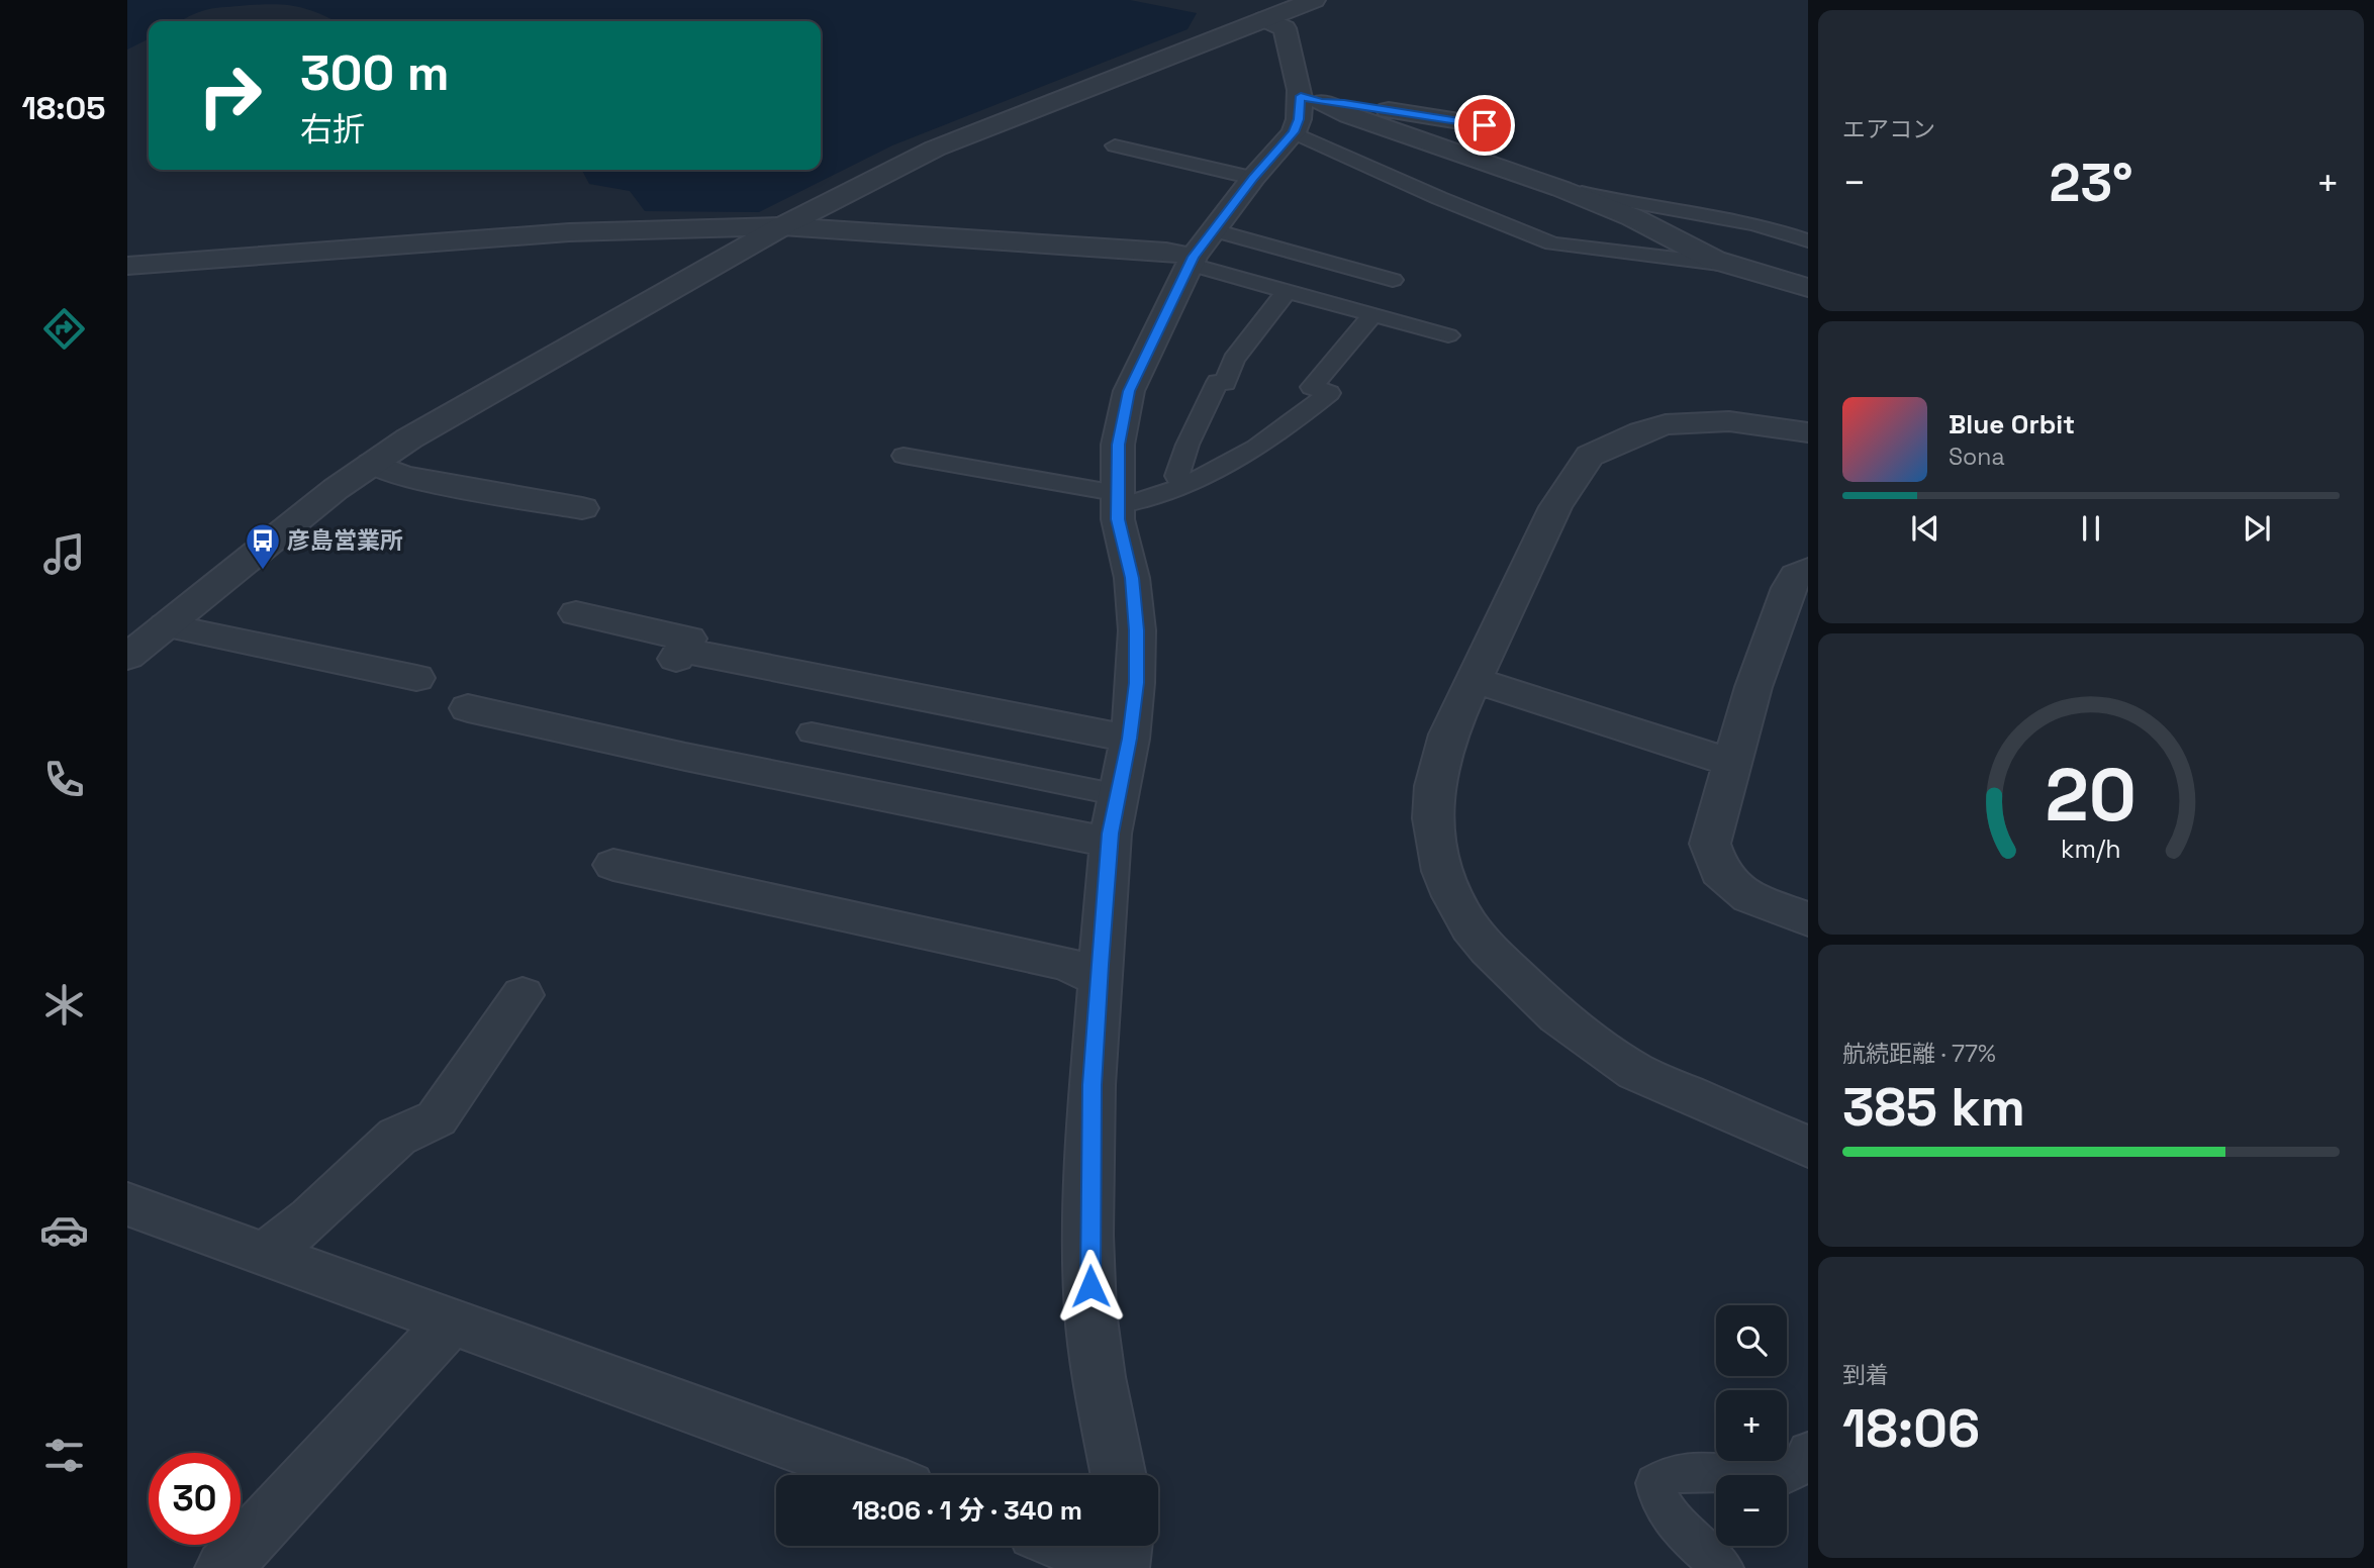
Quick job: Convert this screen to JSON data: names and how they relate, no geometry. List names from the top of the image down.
{
  "places": {
    "bus stop": ["彦島営業所"]
  },
  "page": {
    "tabs": "18:05",
    "tile": [
      "エアコン",
      ["航続距離 · 77%", "385 km"],
      ["到着", "18:06"]
    ],
    "turn": ["300 m", "右折"],
    "heat": ["−", "23°", "+"],
    "song": ["Blue Orbit", "Sona"],
    "map_buttons": ["+", "−"],
    "limit": "30",
    "trip": "18:06 · 1 分 · 340 m",
    "gauge": ["20", "km/h"]
  }
}
